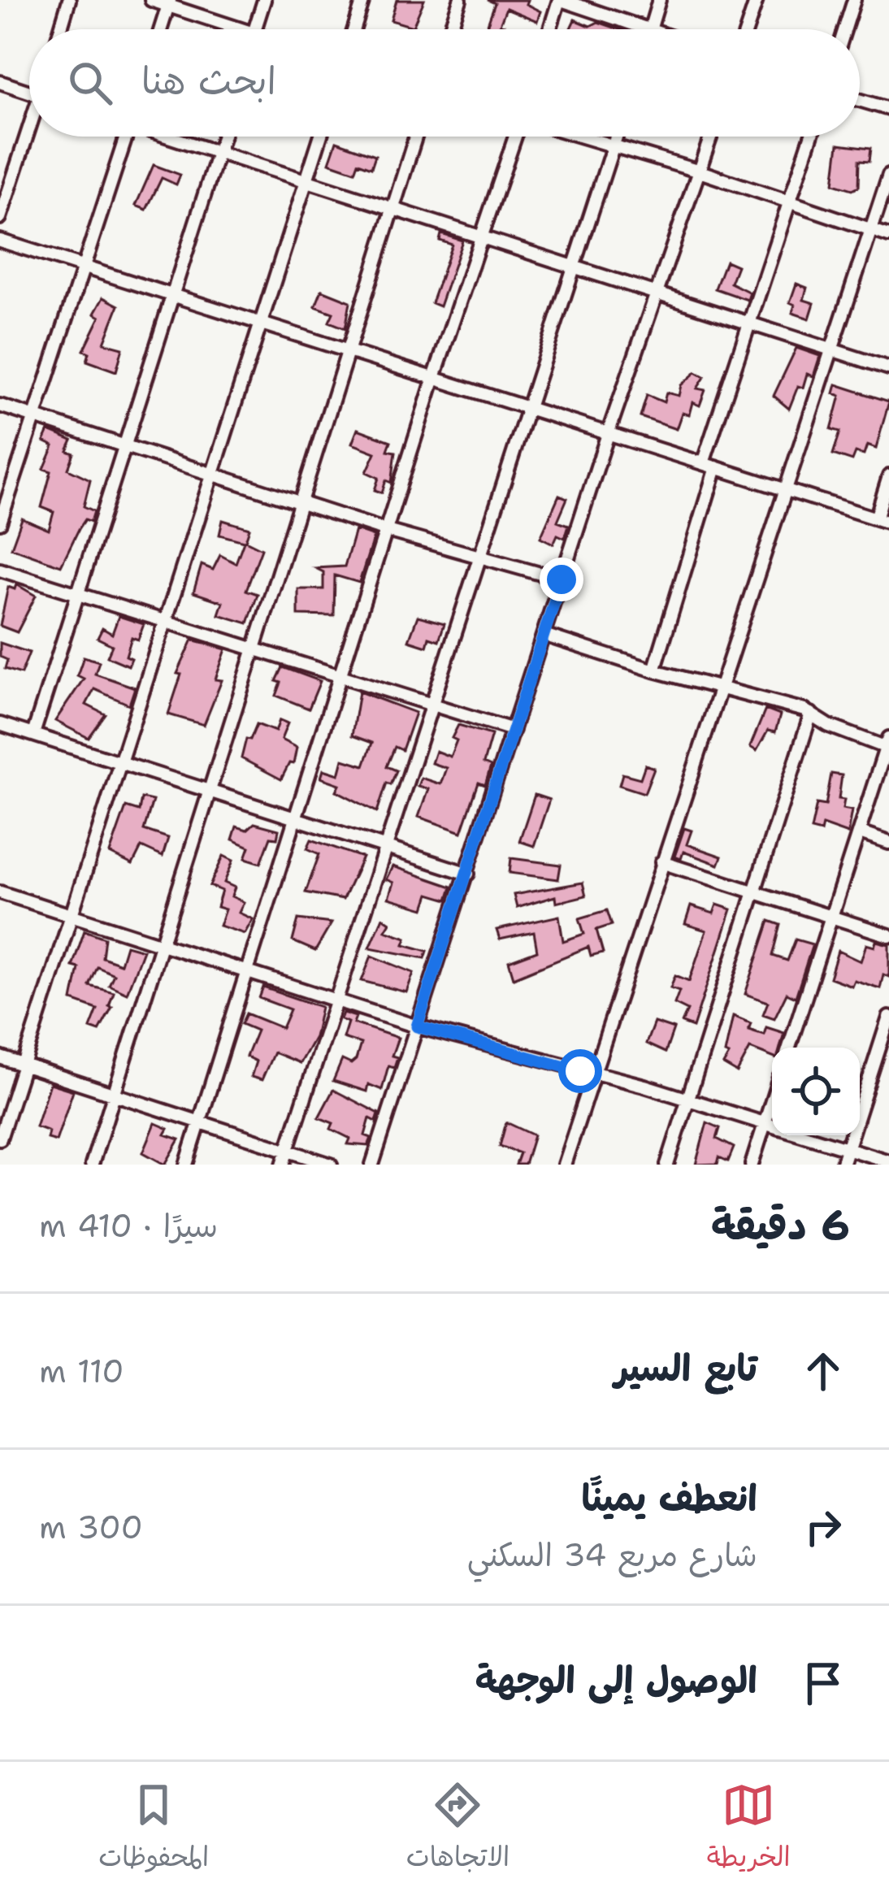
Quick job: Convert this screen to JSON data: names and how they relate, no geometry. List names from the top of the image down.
{
  "page": {
    "search": "ابحث هنا",
    "heading": ["6 دقيقة", "سيرًا · 410 m"],
    "list": [
      ["تابع السير", "110 m"],
      ["انعطف يمينًا", "شارع مربع 34 السكني", "300 m"],
      "الوصول إلى الوجهة"
    ],
    "nav": ["الخريطة", "الاتجاهات", "المحفوظات"]
  }
}
